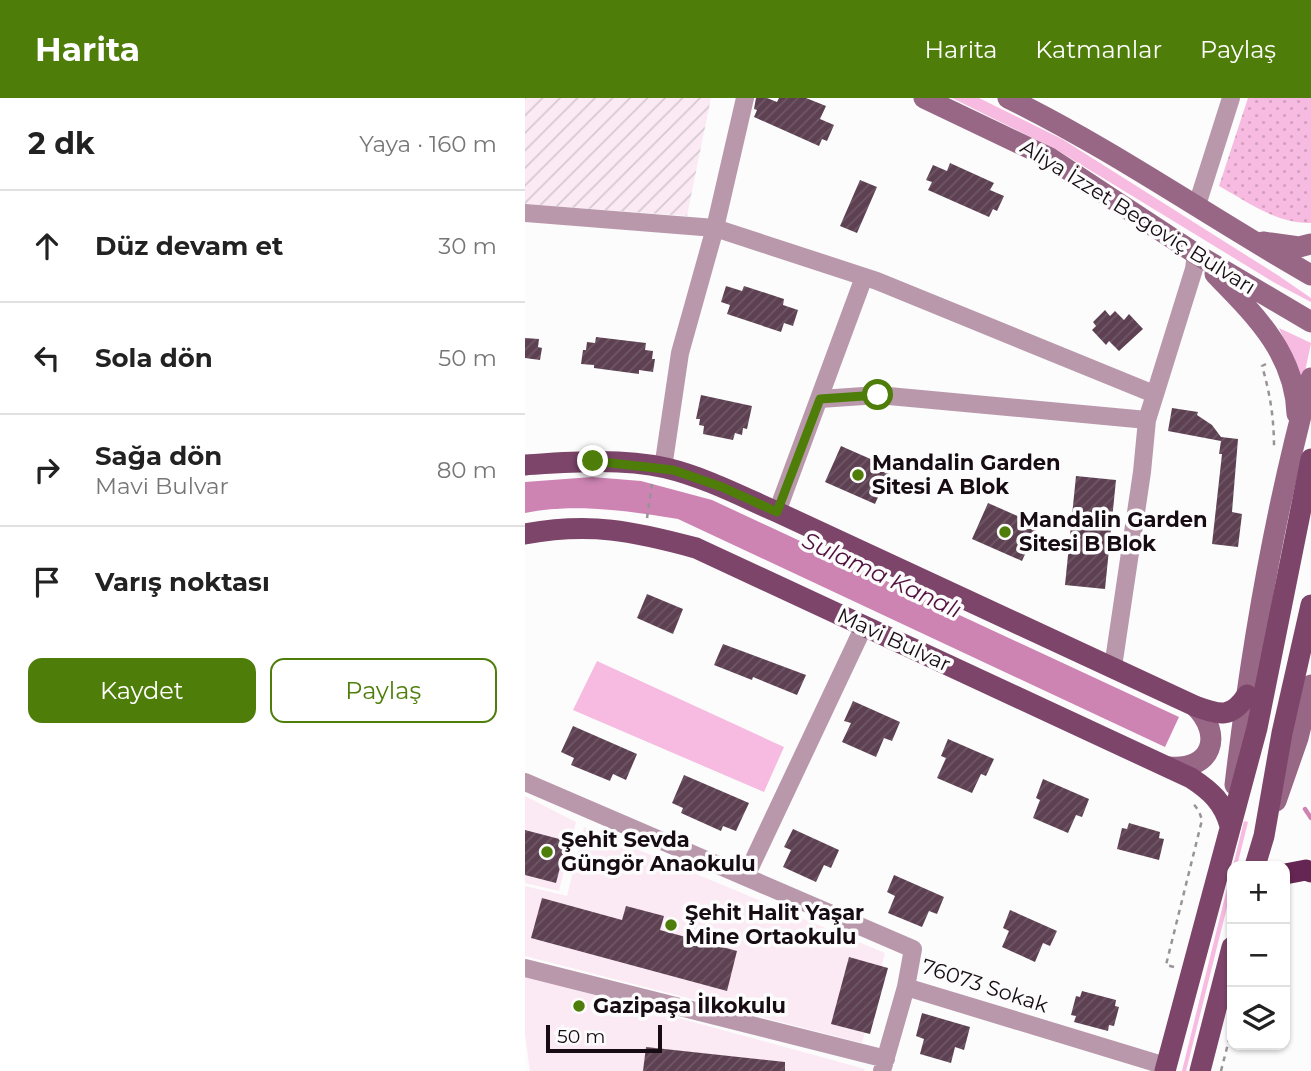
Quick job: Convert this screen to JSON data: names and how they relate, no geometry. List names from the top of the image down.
{
  "streets": {
    "main road": ["Aliya İzzet Begoviç Bulvarı", "Mavi Bulvar"],
    "street": ["76073 Sokak"]
  },
  "water": ["Sulama Kanalı"],
  "places": [
    "Mandalin Garden Sitesi A Blok",
    "Mandalin Garden Sitesi B Blok",
    "Şehit Sevda Güngör Anaokulu",
    "Şehit Halit Yaşar Mine Ortaokulu",
    "Gazipaşa İlkokulu"
  ],
  "scale_bar": "50 m",
  "page": {
    "header": "Harita",
    "nav": ["Harita", "Katmanlar", "Paylaş"],
    "heading": ["2 dk", "Yaya · 160 m"],
    "list": [
      ["Düz devam et", "30 m"],
      ["Sola dön", "50 m"],
      ["Sağa dön", "Mavi Bulvar", "80 m"],
      "Varış noktası"
    ],
    "buttons": ["Kaydet", "Paylaş"],
    "map_buttons": ["+", "−"],
    "scale": "50 m"
  }
}
